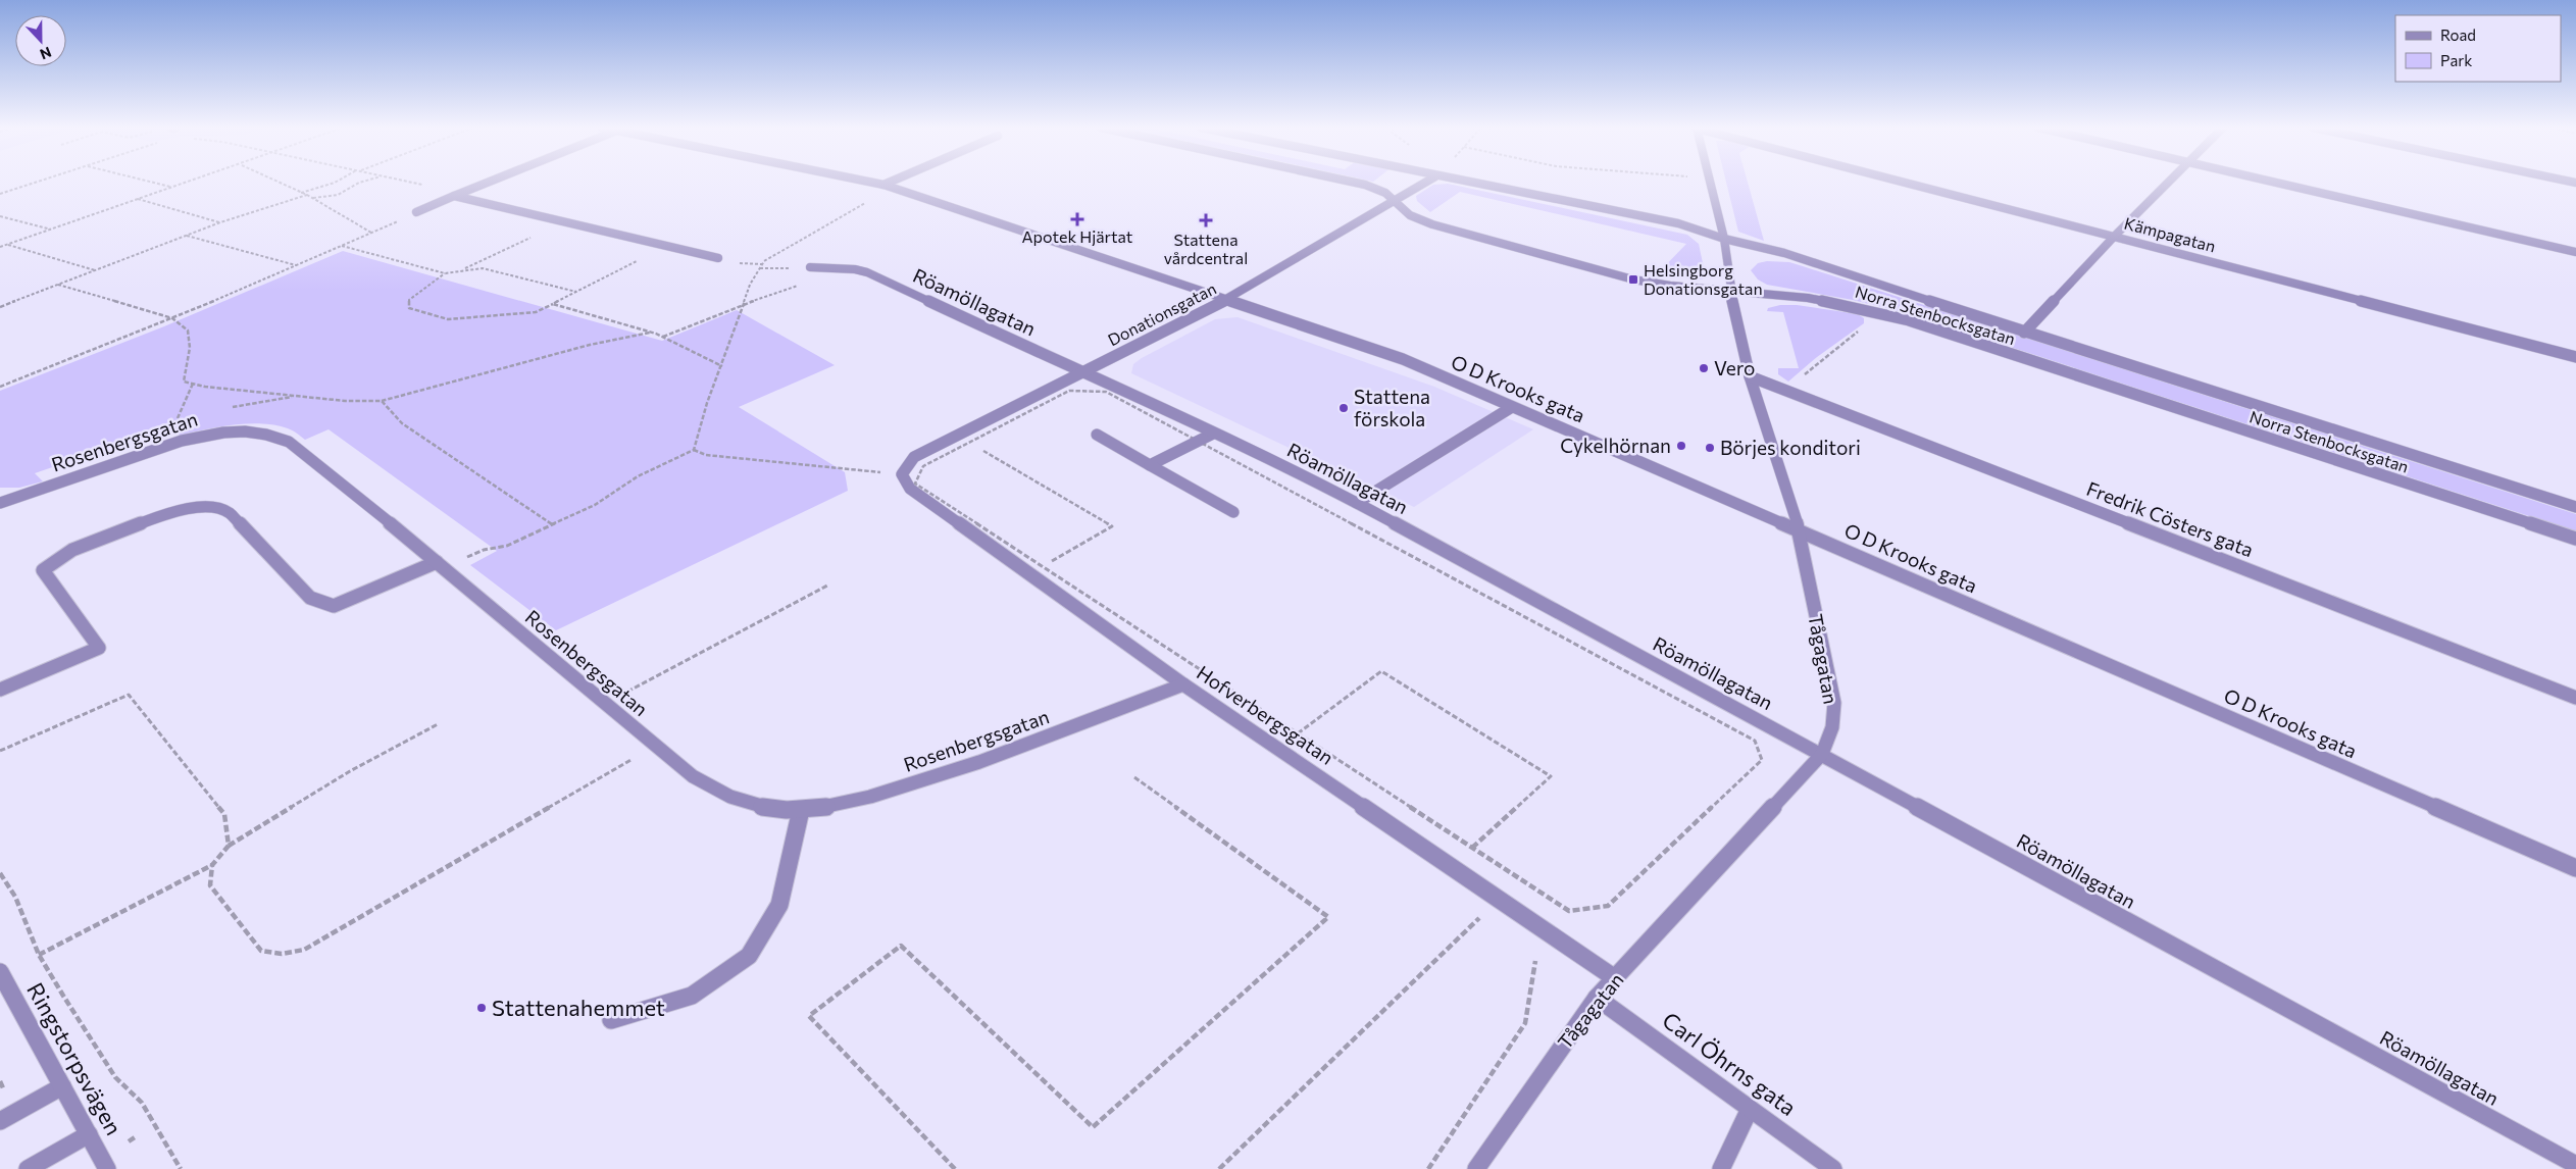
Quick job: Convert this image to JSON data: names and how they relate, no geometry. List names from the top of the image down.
{
  "streets": {
    "street": [
      "Kämpagatan",
      "Röamöllagatan",
      "Donationsgatan",
      "Norra Stenbocksgatan",
      "O D Krooks gata",
      "Rosenbergsgatan",
      "Fredrik Cösters gata",
      "Tågagatan",
      "Hofverbergsgatan",
      "Ringstorpsvägen",
      "Carl Öhrns gata"
    ]
  },
  "crossings": [
    ["Röamöllagatan", "Donationsgatan"],
    ["Röamöllagatan", "Tågagatan"],
    ["Donationsgatan", "Norra Stenbocksgatan"],
    ["Donationsgatan", "O D Krooks gata"],
    ["Donationsgatan", "Hofverbergsgatan"],
    ["Norra Stenbocksgatan", "Tågagatan"],
    ["O D Krooks gata", "Tågagatan"],
    ["Rosenbergsgatan", "Hofverbergsgatan"],
    ["Fredrik Cösters gata", "Tågagatan"],
    ["Tågagatan", "Hofverbergsgatan"],
    ["Tågagatan", "Carl Öhrns gata"]
  ],
  "places": {
    "health": ["Apotek Hjärtat", "Stattena vårdcentral"],
    "transit": ["Helsingborg Donationsgatan"],
    "other": [
      "Vero",
      "Stattena förskola",
      "Cykelhörnan",
      "Börjes konditori",
      "Stattenahemmet"
    ]
  },
  "legend": ["Road", "Park"],
  "north": "bottom"
}
